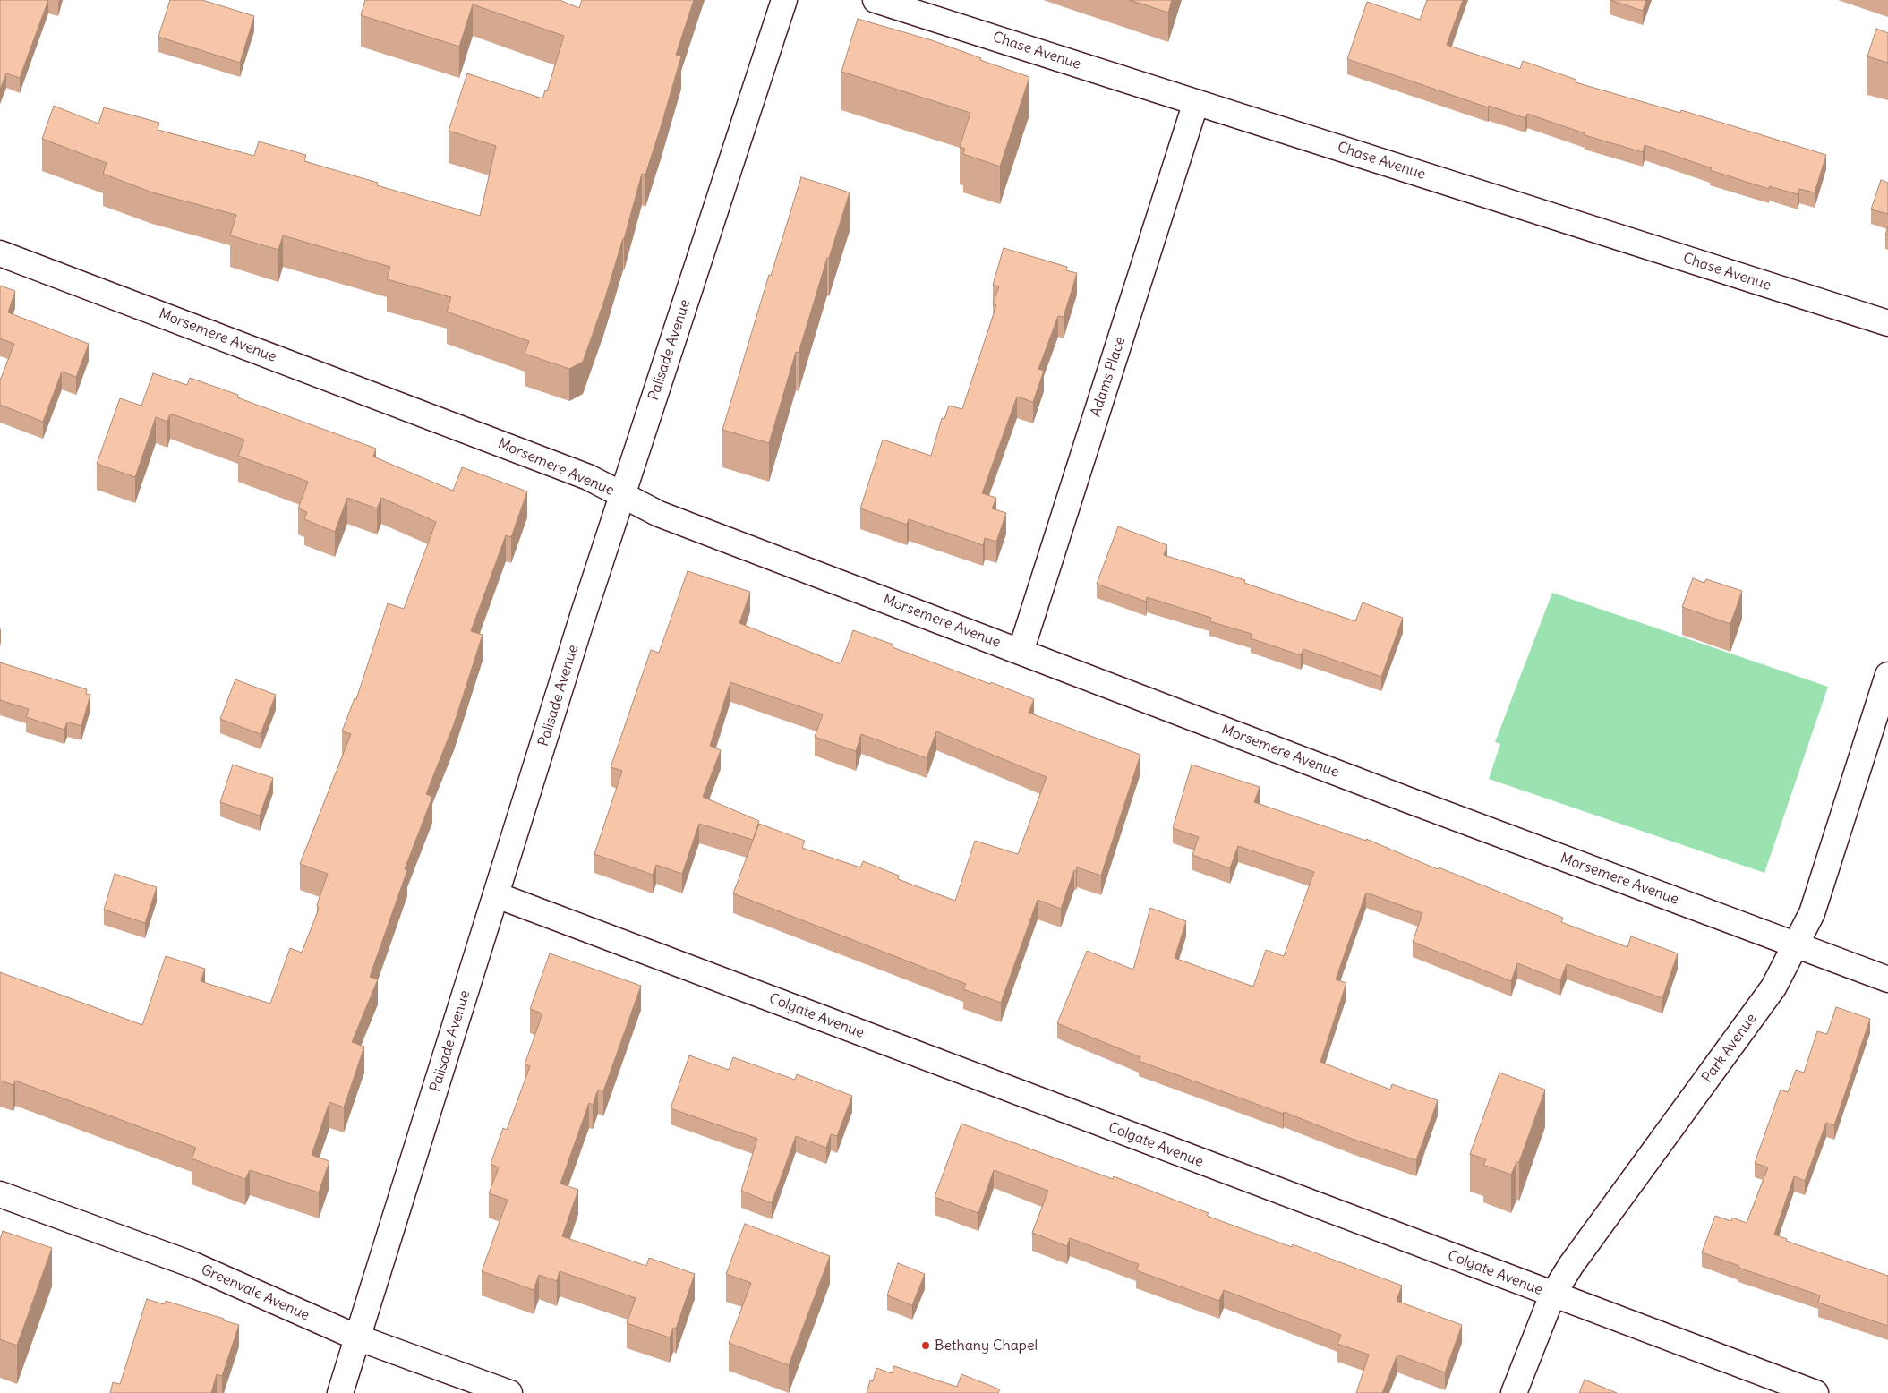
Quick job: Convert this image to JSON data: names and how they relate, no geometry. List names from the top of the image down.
{
  "streets": {
    "street": [
      "Chase Avenue",
      "Morsemere Avenue",
      "Palisade Avenue",
      "Adams Place",
      "Colgate Avenue",
      "Park Avenue",
      "Greenvale Avenue"
    ]
  },
  "crossings": [
    ["Chase Avenue", "Adams Place"],
    ["Morsemere Avenue", "Palisade Avenue"],
    ["Morsemere Avenue", "Adams Place"],
    ["Morsemere Avenue", "Park Avenue"],
    ["Palisade Avenue", "Colgate Avenue"],
    ["Palisade Avenue", "Greenvale Avenue"],
    ["Colgate Avenue", "Park Avenue"]
  ],
  "places": ["Bethany Chapel"]
}
